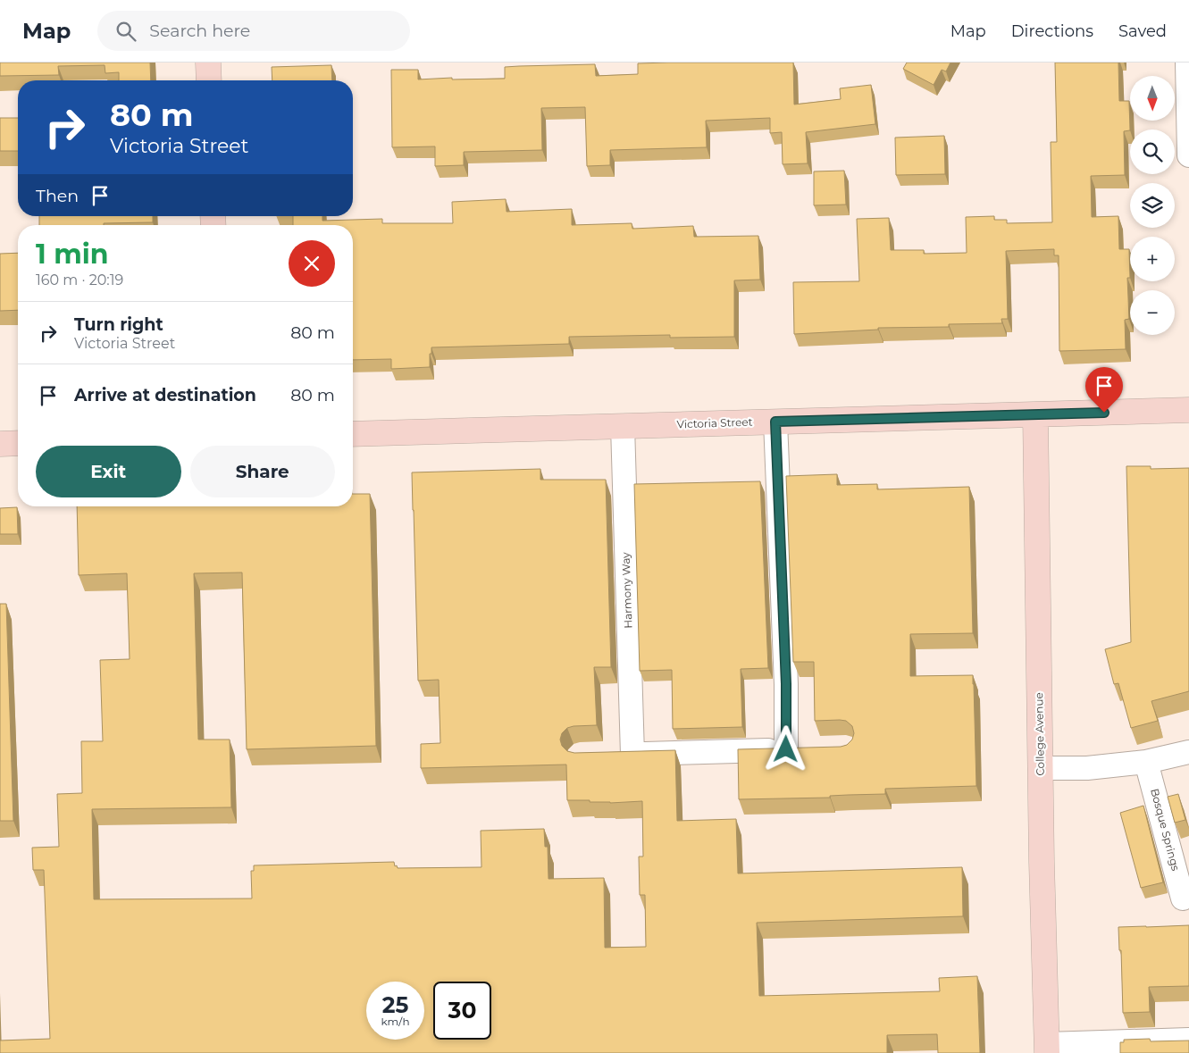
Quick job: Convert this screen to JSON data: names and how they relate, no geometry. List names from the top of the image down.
{
  "streets": {
    "main road": ["Victoria Street", "College Avenue"],
    "street": ["Harmony Way", "Bosque Springs"]
  },
  "crossings": [
    ["Victoria Street", "Harmony Way"],
    ["Victoria Street", "College Avenue"]
  ],
  "north": "bottom",
  "page": {
    "header": "Map",
    "search": "Search here",
    "nav": ["Map", "Directions", "Saved"],
    "map_buttons": ["+", "−"],
    "turn": ["80 m", "Victoria Street"],
    "then": "Then",
    "heading": ["1 min", "160 m · 20:19"],
    "list": [
      {
        "name": "Turn right",
        "note": "Victoria Street",
        "value": "80 m"
      },
      {
        "name": "Arrive at destination",
        "value": "80 m"
      }
    ],
    "buttons": ["Exit", "Share"],
    "speed": "25 km/h",
    "limit": "30"
  }
}
